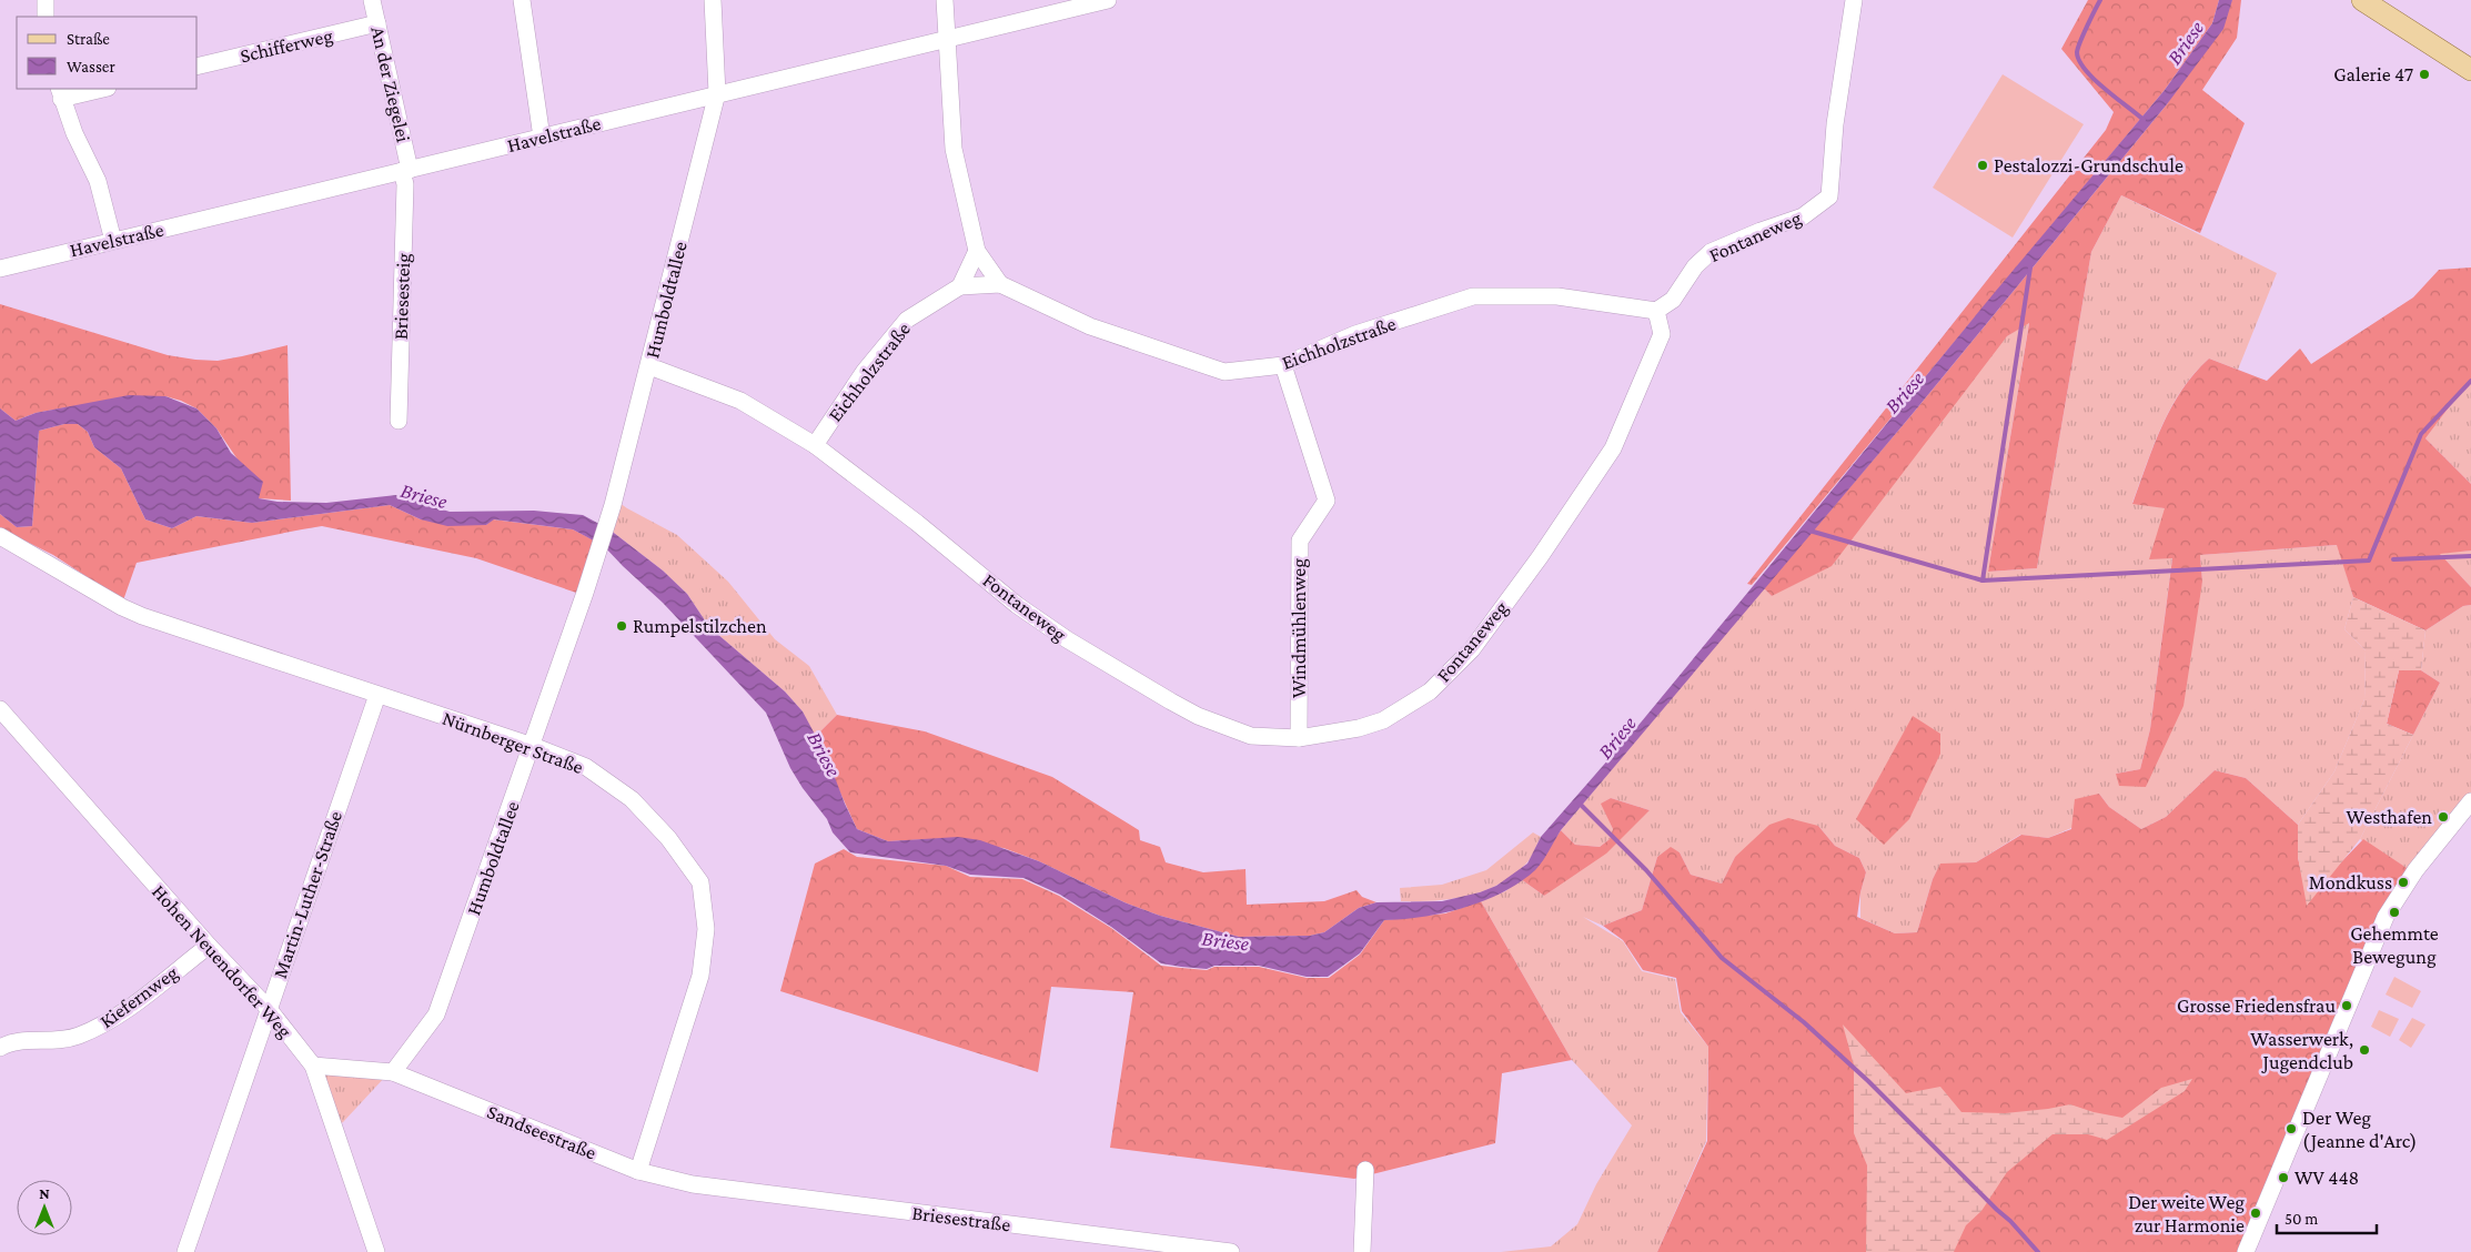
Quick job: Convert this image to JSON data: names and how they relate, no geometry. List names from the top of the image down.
{
  "streets": {
    "street": [
      "Schifferweg",
      "An der Ziegelei",
      "Havelstraße",
      "Fontaneweg",
      "Briesesteig",
      "Humboldtallee",
      "Eichholzstraße",
      "Windmühlenweg",
      "Nürnberger Straße",
      "Martin-Luther-Straße",
      "Hohen Neuendorfer Weg",
      "Kiefernweg",
      "Sandseestraße",
      "Briesestraße"
    ]
  },
  "crossings": [
    ["Schifferweg", "An der Ziegelei"],
    ["An der Ziegelei", "Havelstraße"],
    ["An der Ziegelei", "Briesesteig"],
    ["Havelstraße", "Briesesteig"],
    ["Havelstraße", "Humboldtallee"],
    ["Havelstraße", "Eichholzstraße"],
    ["Fontaneweg", "Humboldtallee"],
    ["Fontaneweg", "Eichholzstraße"],
    ["Fontaneweg", "Windmühlenweg"],
    ["Humboldtallee", "Nürnberger Straße"],
    ["Humboldtallee", "Sandseestraße"],
    ["Eichholzstraße", "Windmühlenweg"],
    ["Nürnberger Straße", "Martin-Luther-Straße"],
    ["Nürnberger Straße", "Sandseestraße"],
    ["Martin-Luther-Straße", "Hohen Neuendorfer Weg"],
    ["Hohen Neuendorfer Weg", "Kiefernweg"],
    ["Sandseestraße", "Briesestraße"]
  ],
  "water": ["Briese"],
  "places": [
    "Galerie 47",
    "Pestalozzi-Grundschule",
    "Rumpelstilzchen",
    "Westhafen",
    "Mondkuss",
    "Gehemmte Bewegung",
    "Grosse Friedensfrau",
    "Wasserwerk, Jugendclub",
    "Der Weg (Jeanne d'Arc)",
    "WV 448",
    "Der weite Weg zur Harmonie"
  ],
  "legend": ["Straße", "Wasser"],
  "scale_bar": "50 m",
  "north": "top"
}
